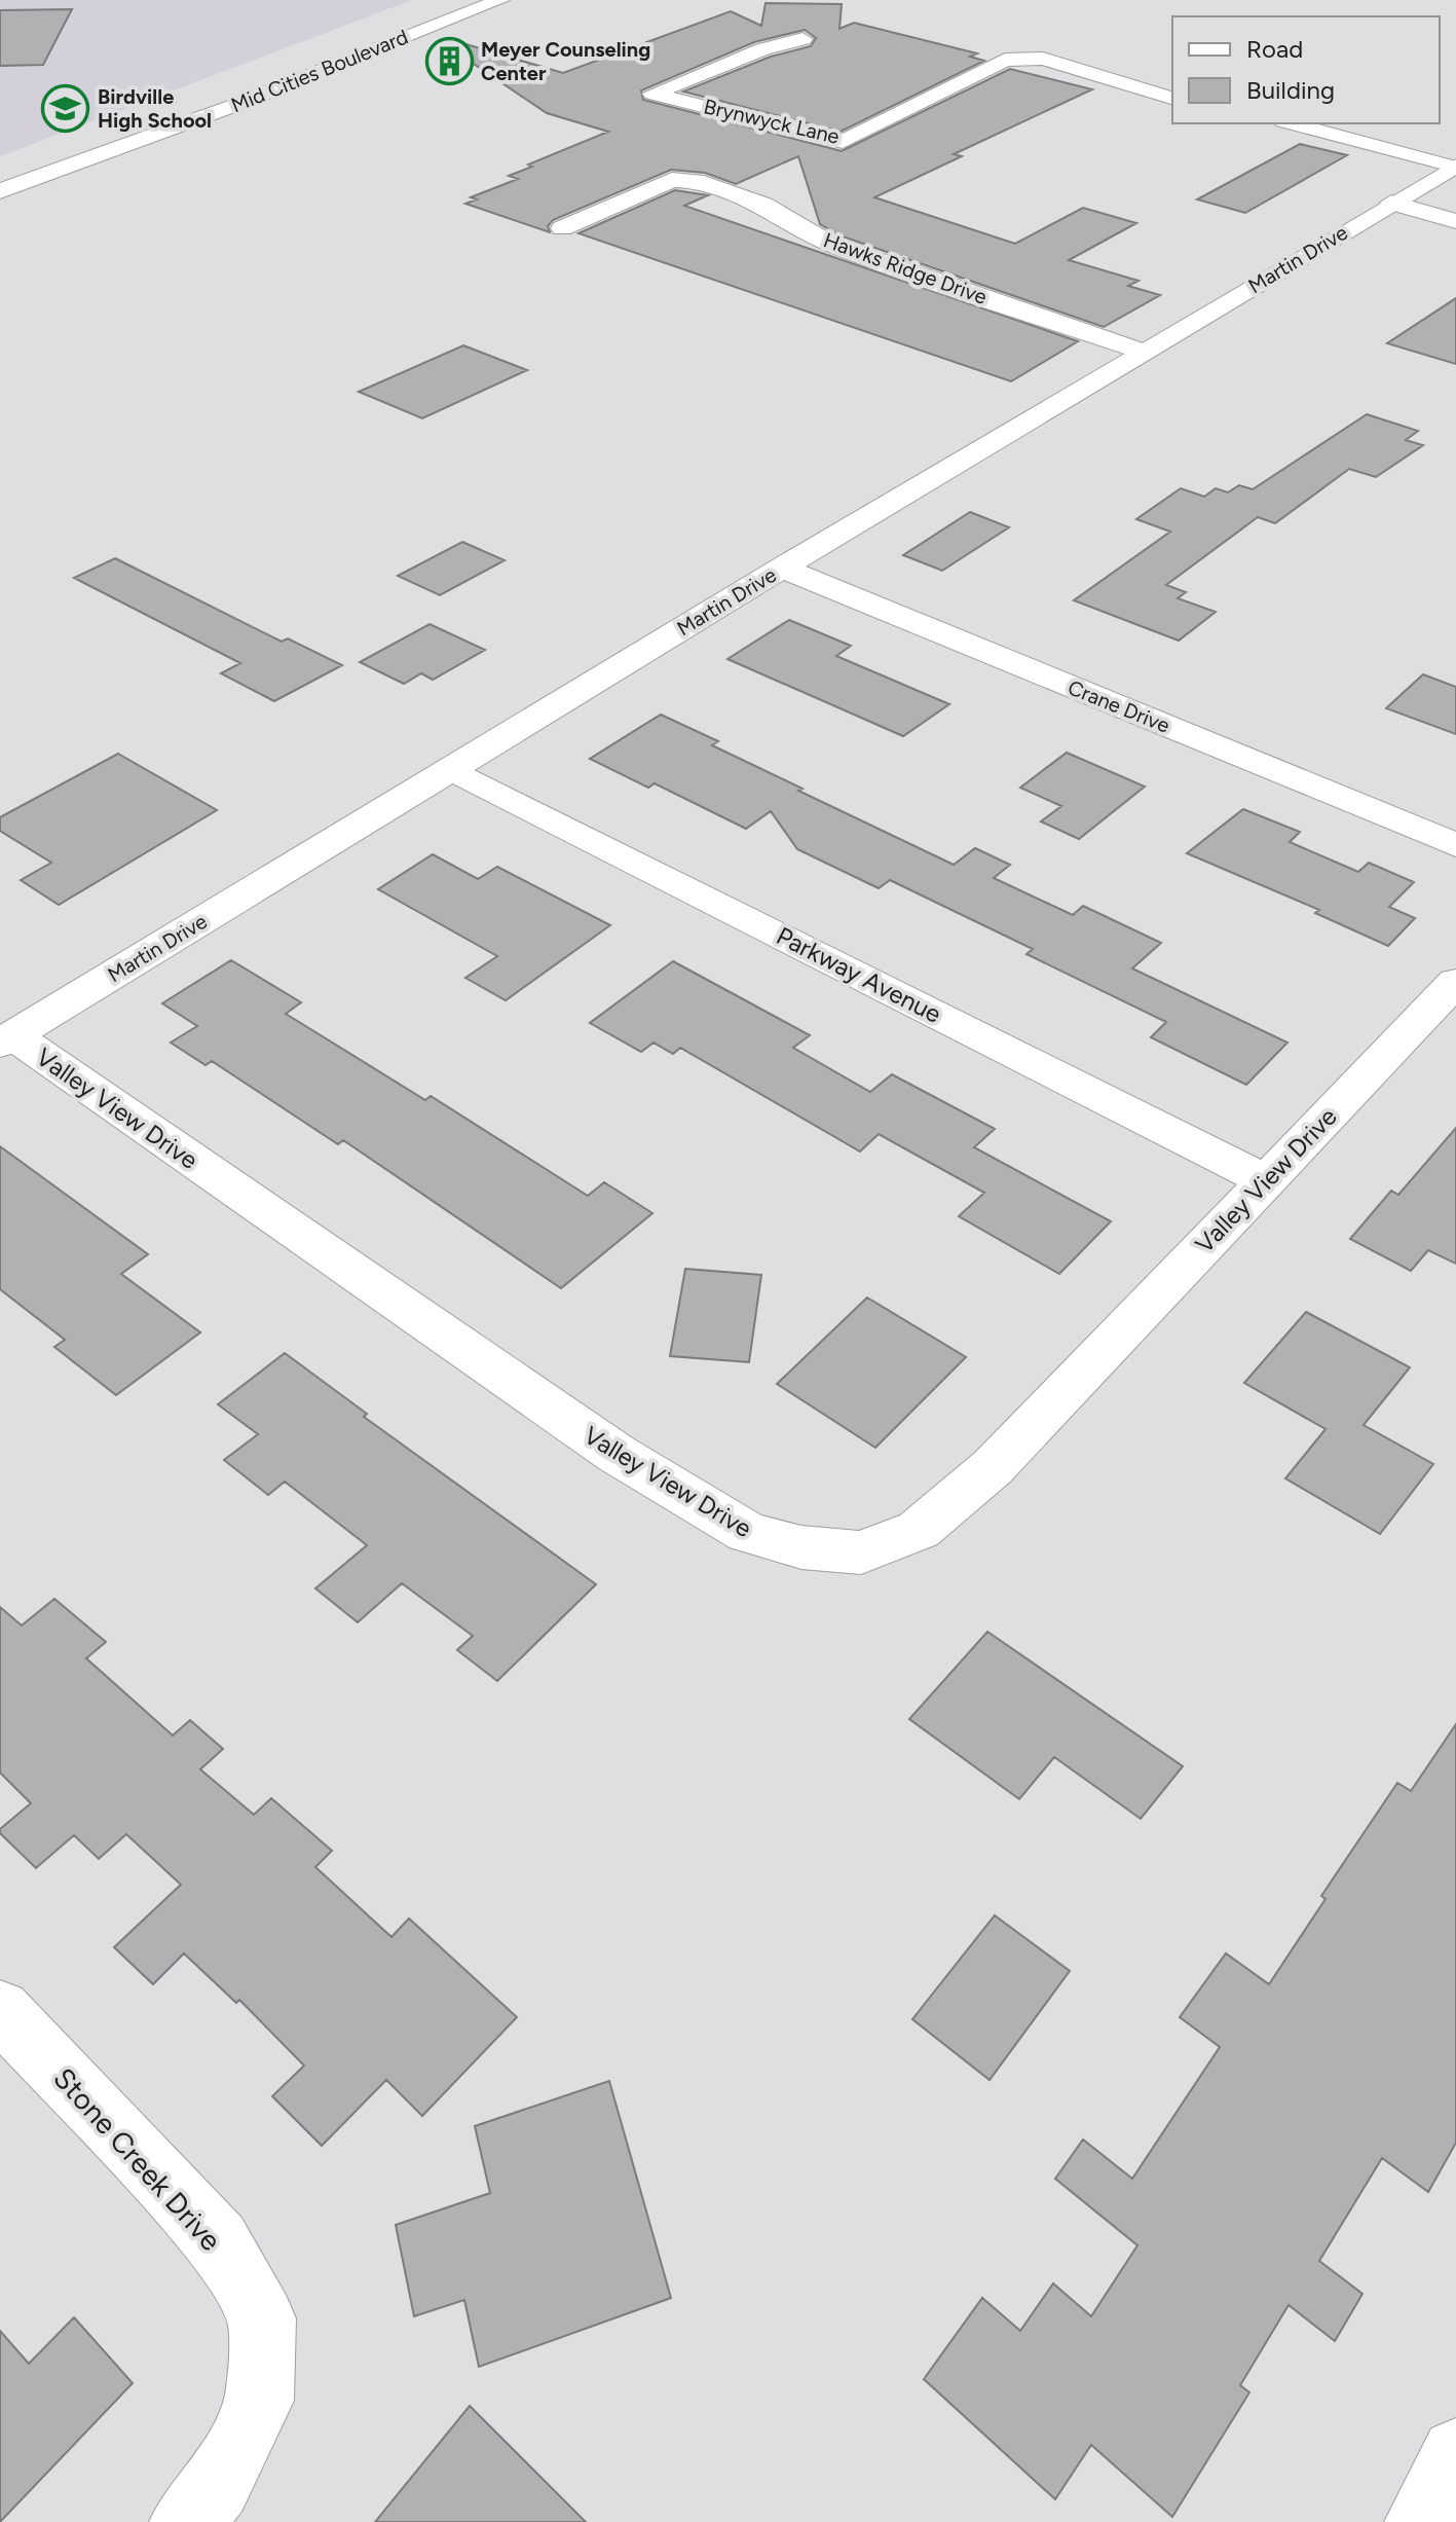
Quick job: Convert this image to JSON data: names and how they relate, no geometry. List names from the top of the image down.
{
  "streets": {
    "street": [
      "Mid Cities Boulevard",
      "Brynwyck Lane",
      "Martin Drive",
      "Hawks Ridge Drive",
      "Crane Drive",
      "Parkway Avenue",
      "Valley View Drive",
      "Stone Creek Drive"
    ]
  },
  "crossings": [
    ["Martin Drive", "Hawks Ridge Drive"],
    ["Martin Drive", "Crane Drive"],
    ["Martin Drive", "Parkway Avenue"],
    ["Martin Drive", "Valley View Drive"],
    ["Parkway Avenue", "Valley View Drive"]
  ],
  "places": {
    "building": ["Meyer Counseling Center"],
    "school or university": ["Birdville High School"]
  },
  "legend": ["Road", "Building"]
}
